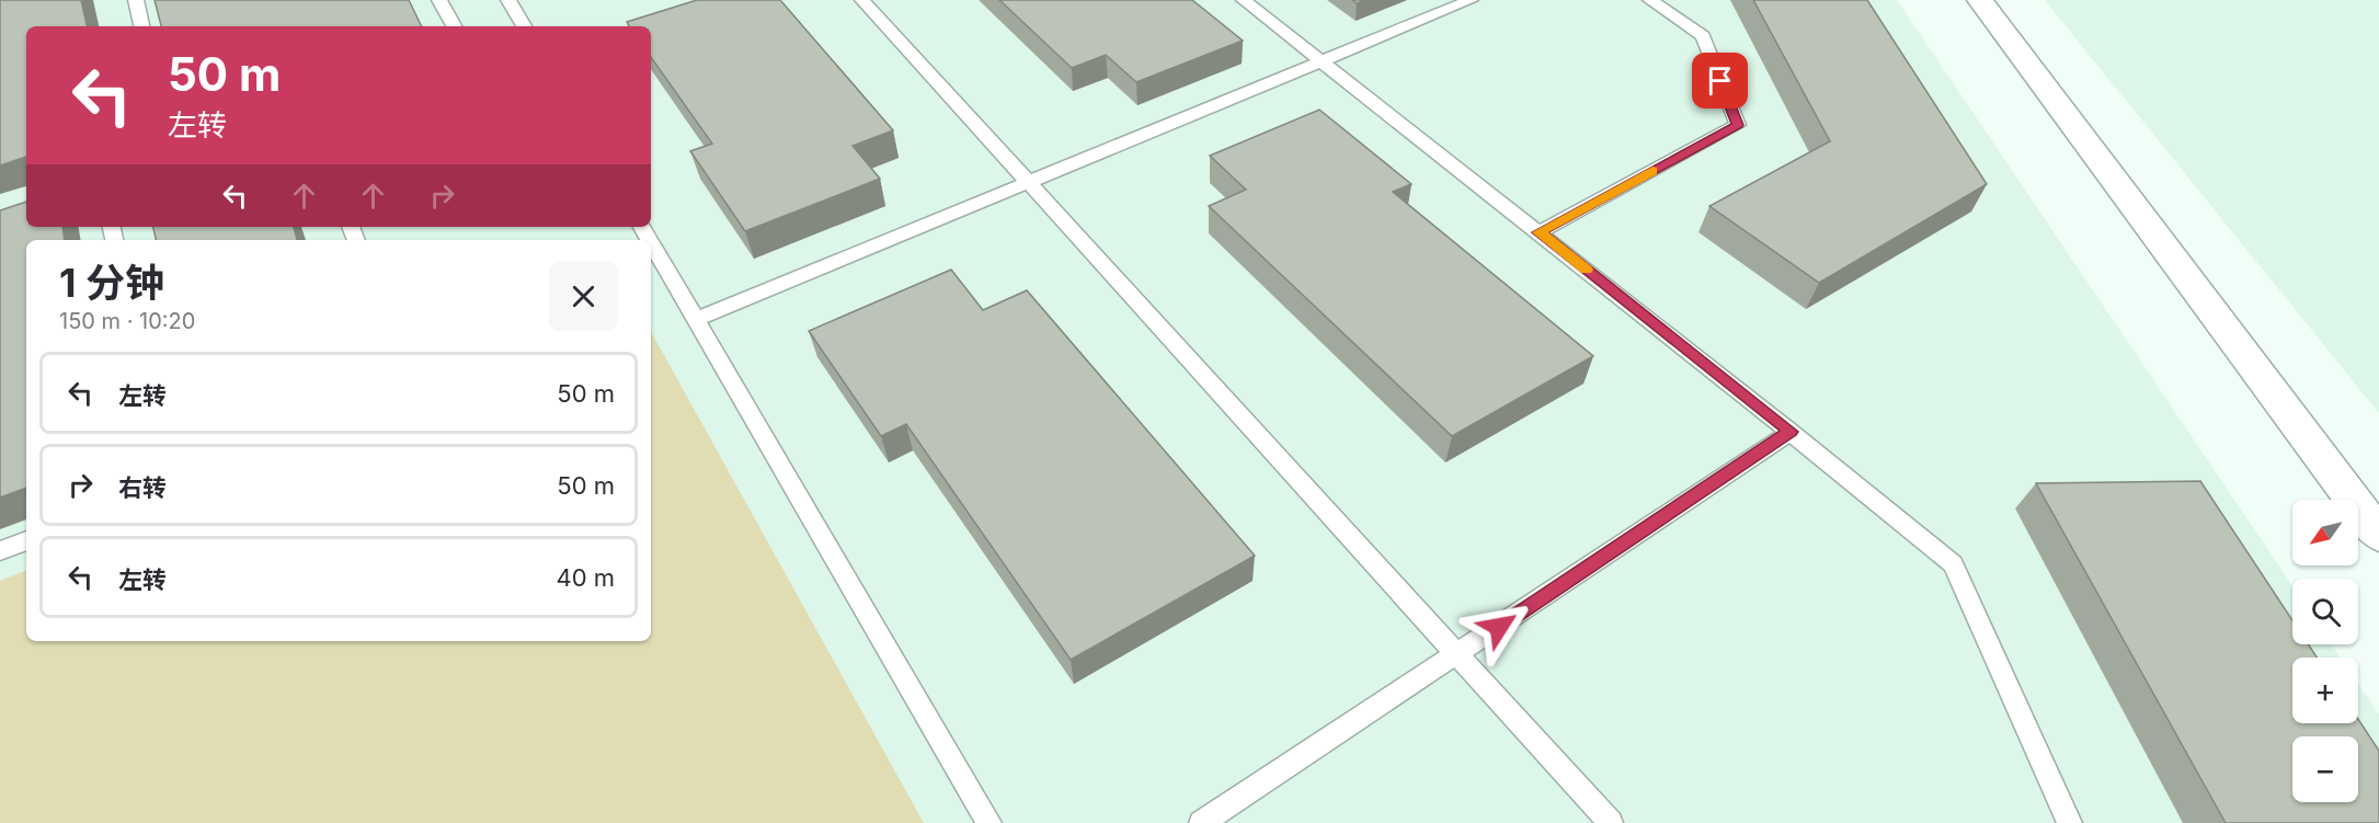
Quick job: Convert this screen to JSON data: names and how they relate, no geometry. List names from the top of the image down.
{
  "north": "bottom left",
  "page": {
    "turn": ["50 m", "左转"],
    "heading": ["1 分钟", "150 m · 10:20"],
    "list": [
      {
        "name": "左转",
        "value": "50 m"
      },
      {
        "name": "右转",
        "value": "50 m"
      },
      {
        "name": "左转",
        "value": "40 m"
      }
    ],
    "map_buttons": ["+", "−"]
  }
}
